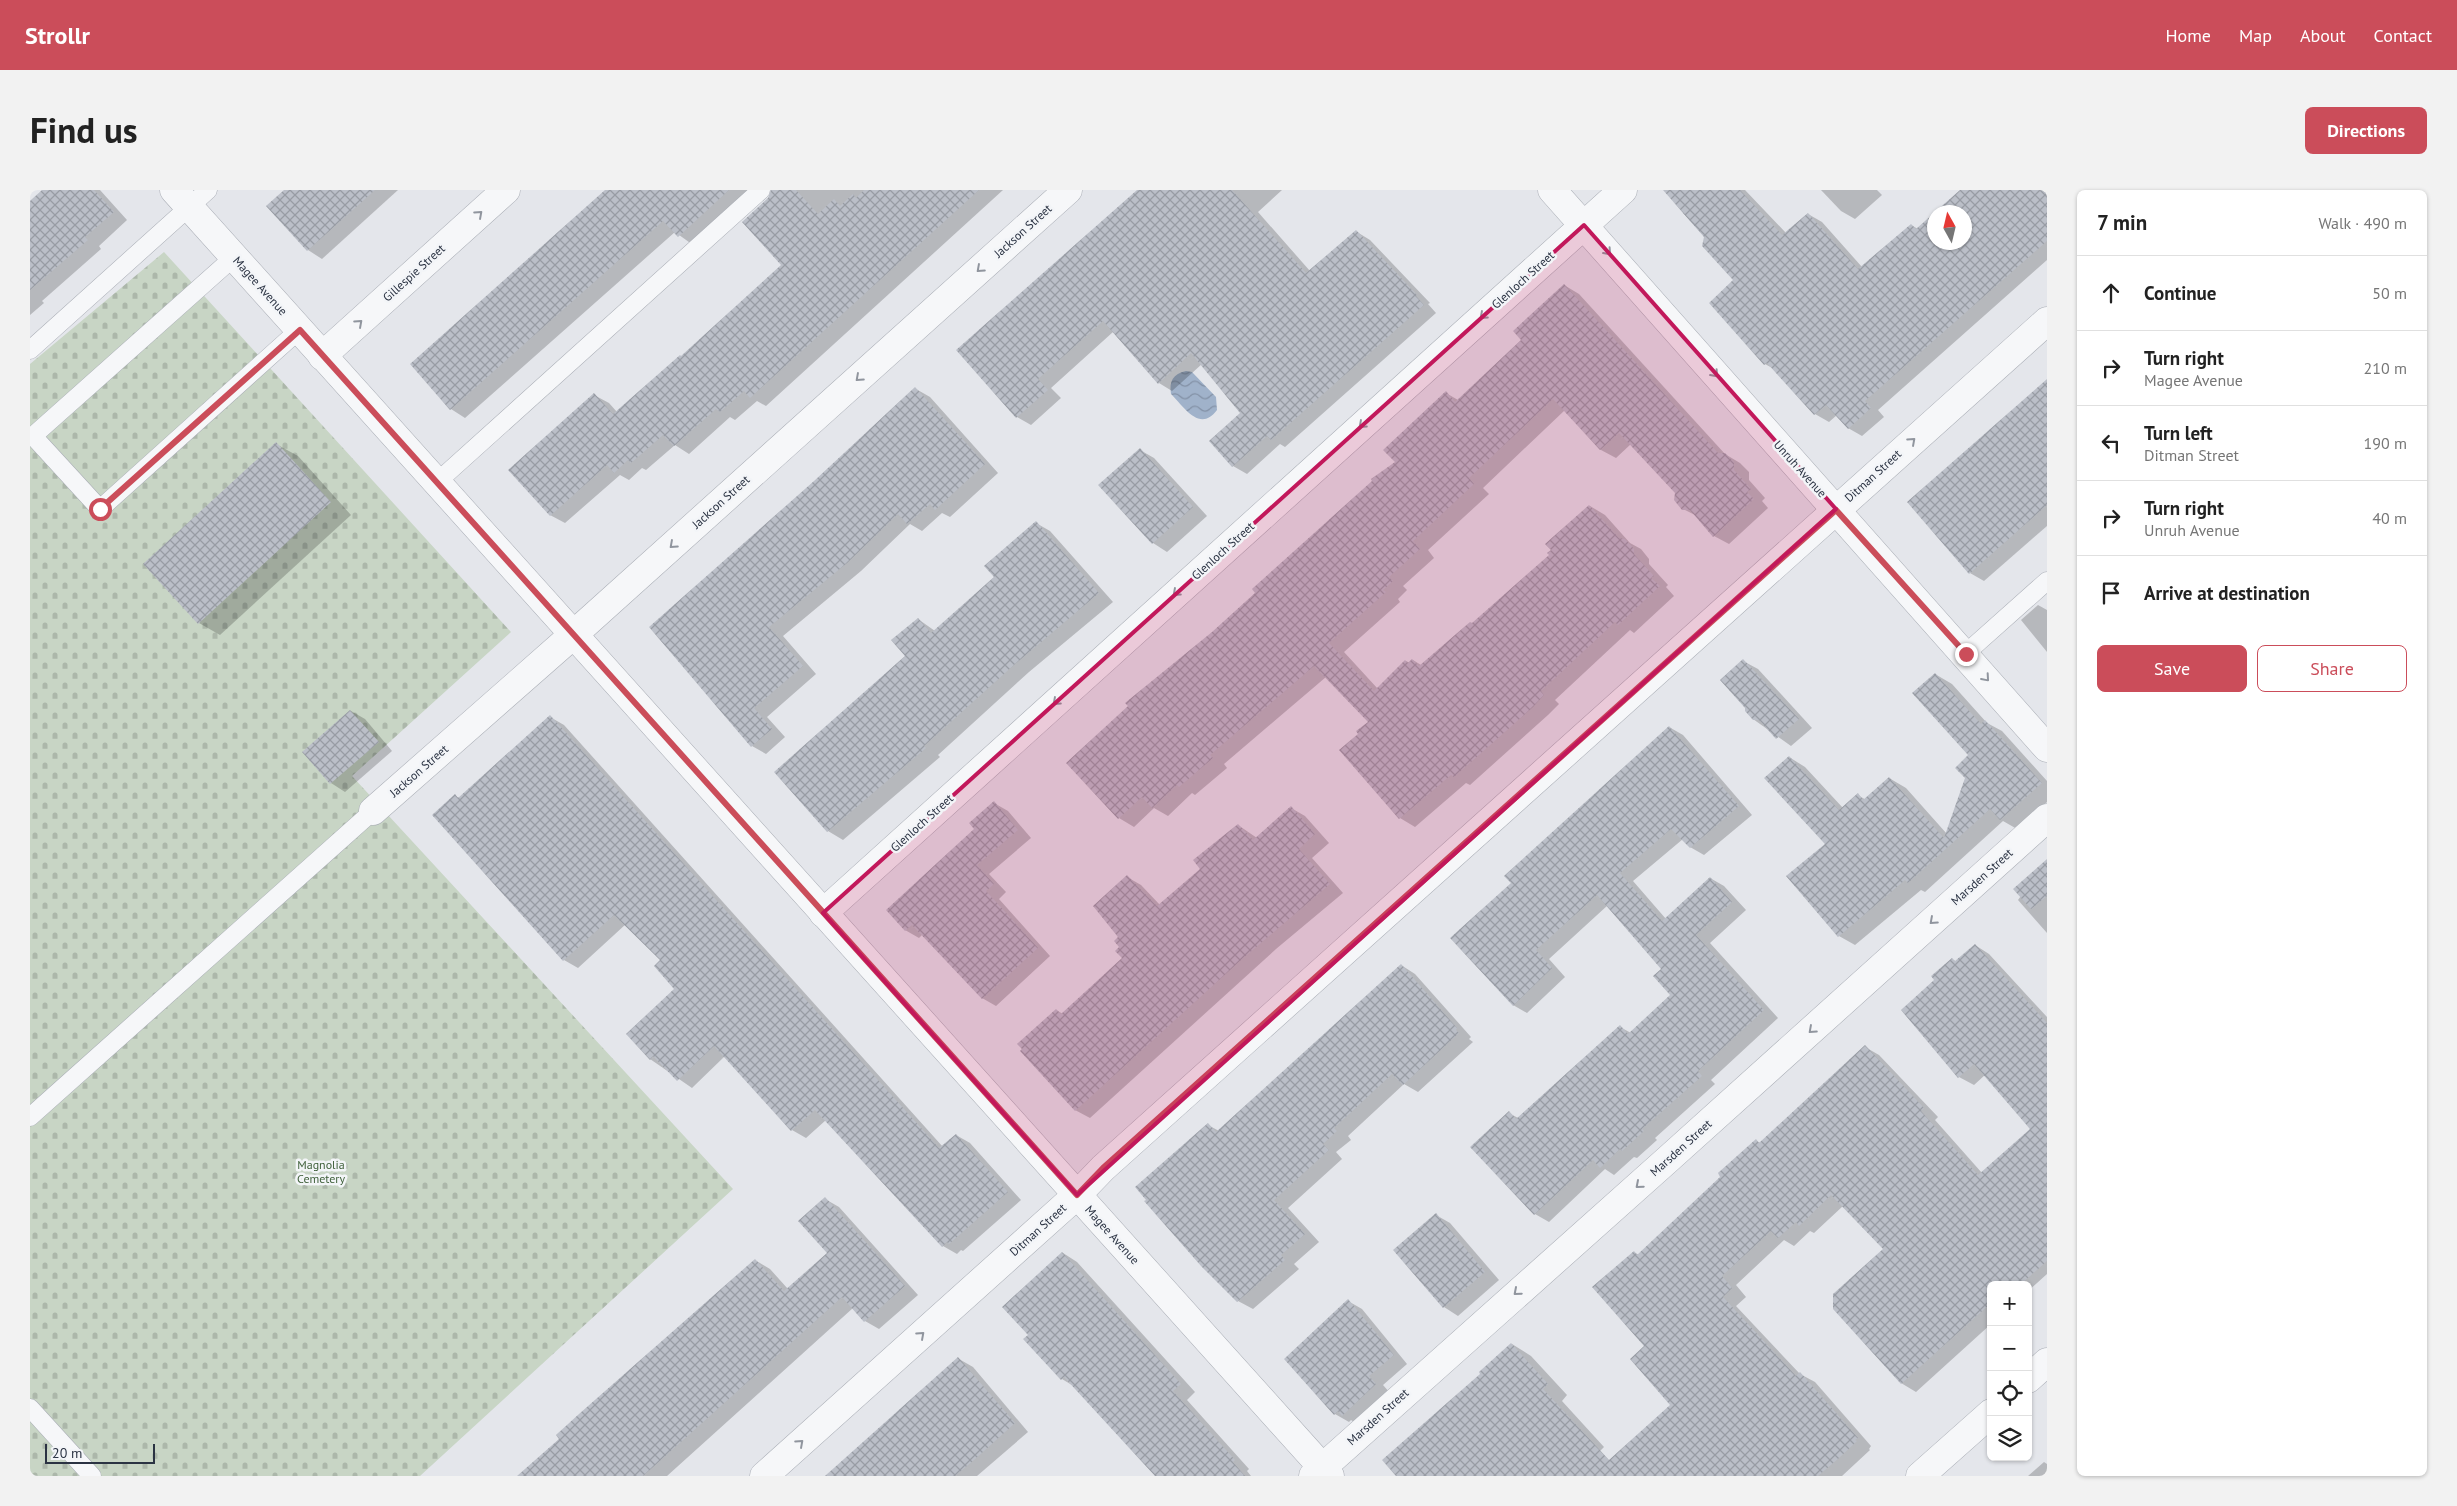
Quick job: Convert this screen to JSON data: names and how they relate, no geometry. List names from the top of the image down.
{
  "streets": {
    "street": [
      "Jackson Street",
      "Gillespie Street",
      "Glenloch Street",
      "Magee Avenue",
      "Unruh Avenue",
      "Ditman Street",
      "Marsden Street"
    ]
  },
  "crossings": [
    ["Jackson Street", "Magee Avenue"],
    ["Gillespie Street", "Magee Avenue"],
    ["Glenloch Street", "Magee Avenue"],
    ["Glenloch Street", "Unruh Avenue"],
    ["Magee Avenue", "Ditman Street"],
    ["Magee Avenue", "Marsden Street"],
    ["Unruh Avenue", "Ditman Street"]
  ],
  "one_way": [
    "Jackson Street",
    "Gillespie Street",
    "Glenloch Street",
    "Unruh Avenue",
    "Ditman Street",
    "Marsden Street"
  ],
  "parks": ["Magnolia Cemetery"],
  "scale_bar": "20 m",
  "north": "top",
  "page": {
    "header": "Strollr",
    "nav": [
      "Home",
      "Map",
      "About",
      "Contact"
    ],
    "title": "Find us",
    "buttons": [
      "Directions",
      ["Save", "Share"]
    ],
    "heading": ["7 min", "Walk · 490 m"],
    "list": [
      ["Continue", "50 m"],
      ["Turn right", "Magee Avenue", "210 m"],
      ["Turn left", "Ditman Street", "190 m"],
      ["Turn right", "Unruh Avenue", "40 m"],
      "Arrive at destination"
    ],
    "map_buttons": ["+", "−"],
    "scale": "20 m"
  }
}
